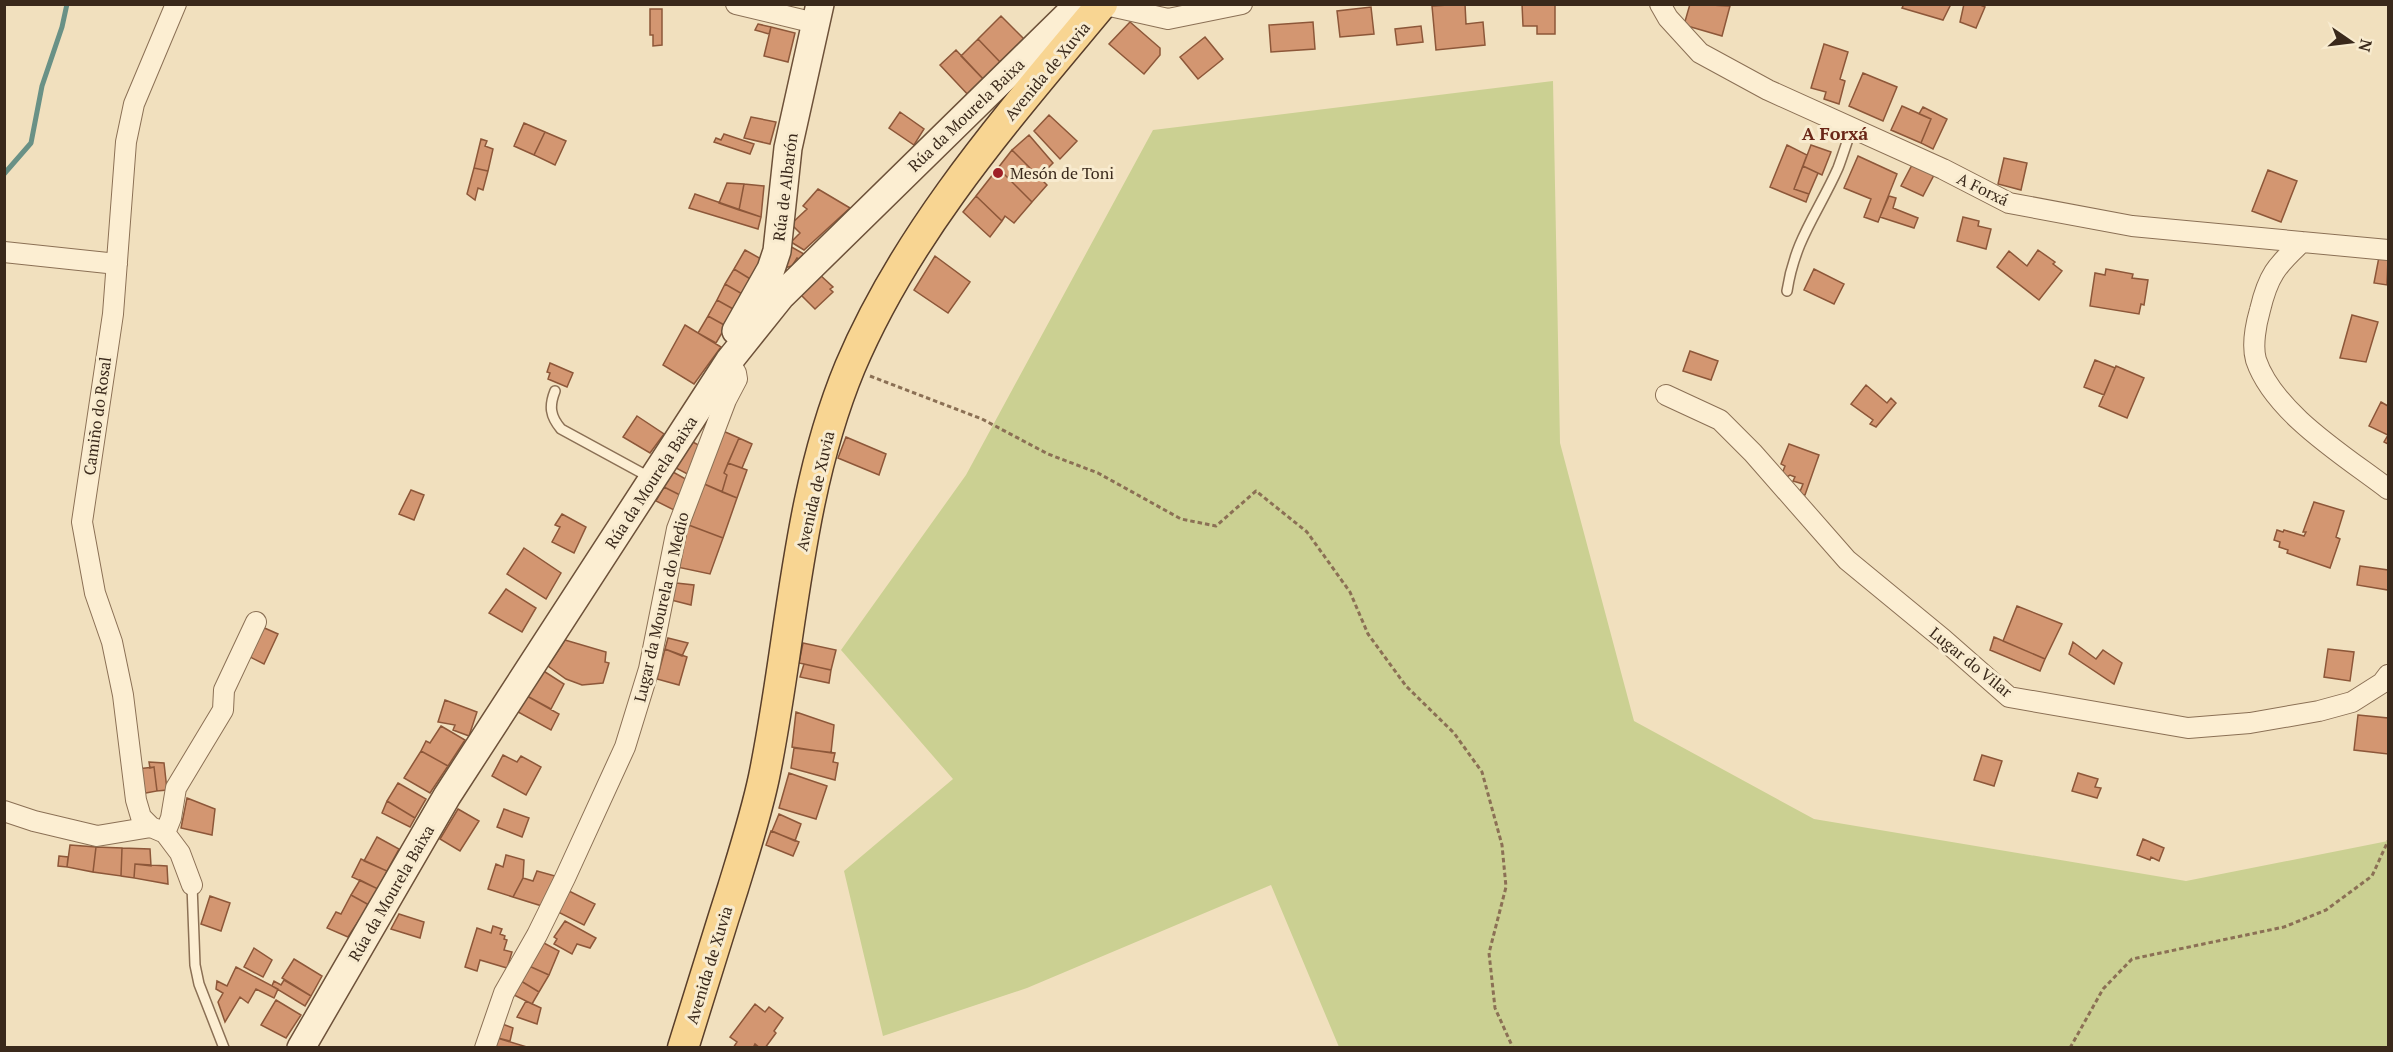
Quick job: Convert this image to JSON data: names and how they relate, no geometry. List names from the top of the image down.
{
  "streets": {
    "main road": ["Avenida de Xuvia"],
    "street": [
      "Rúa da Mourela Baixa",
      "Rúa de Albarón",
      "A Forxá",
      "Camiño do Rosal",
      "Lugar da Mourela do Medio",
      "Lugar do Vilar"
    ]
  },
  "crossings": [
    ["Avenida de Xuvia", "Rúa da Mourela Baixa"],
    ["Rúa da Mourela Baixa", "Rúa de Albarón"],
    ["Rúa da Mourela Baixa", "Lugar da Mourela do Medio"],
    ["Rúa de Albarón", "Lugar da Mourela do Medio"]
  ],
  "districts": ["A Forxá"],
  "places": ["Mesón de Toni"],
  "north": "right"
}
